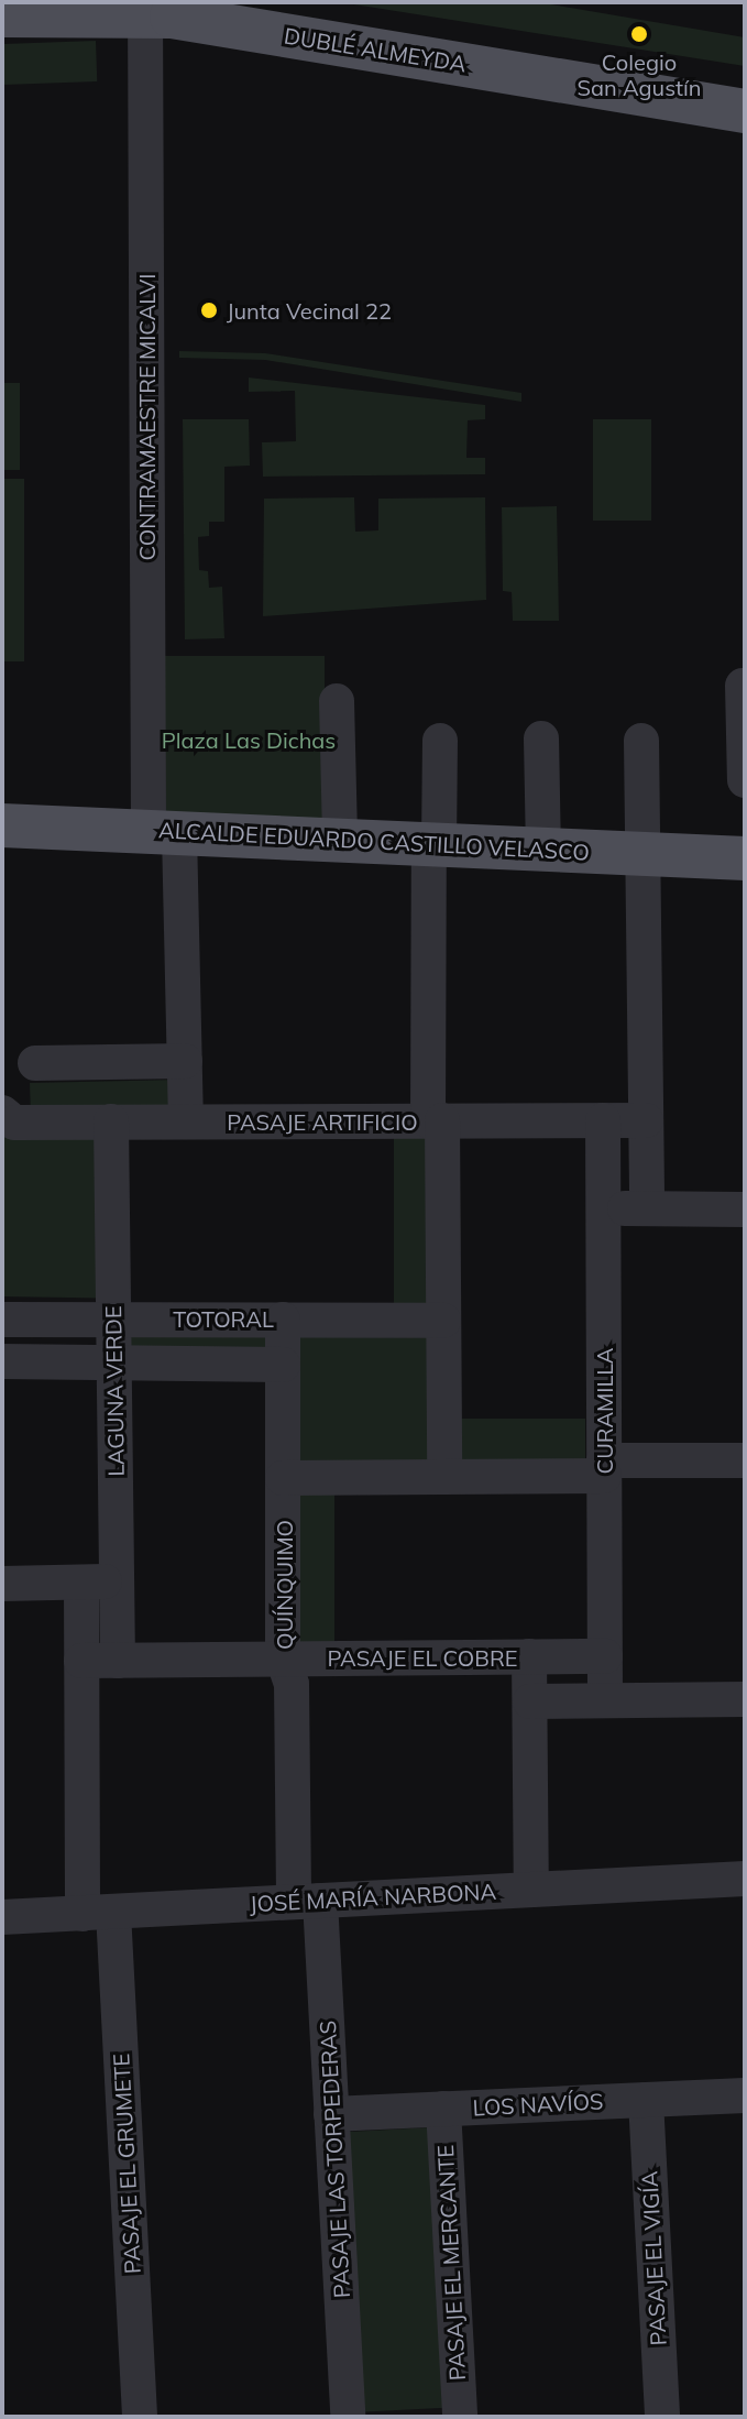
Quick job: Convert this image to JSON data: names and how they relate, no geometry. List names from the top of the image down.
{
  "streets": {
    "main road": ["DUBLÉ ALMEYDA", "ALCALDE EDUARDO CASTILLO VELASCO"],
    "street": [
      "CONTRAMAESTRE MICALVI",
      "PASAJE ARTIFICIO",
      "TOTORAL",
      "LAGUNA VERDE",
      "CURAMILLA",
      "QUÍNQUIMO",
      "PASAJE EL COBRE",
      "JOSÉ MARÍA NARBONA",
      "LOS NAVÍOS",
      "PASAJE LAS TORPEDERAS",
      "PASAJE EL GRUMETE",
      "PASAJE EL VIGÍA",
      "PASAJE EL MERCANTE"
    ]
  },
  "crossings": [
    ["DUBLÉ ALMEYDA", "CONTRAMAESTRE MICALVI"],
    ["CONTRAMAESTRE MICALVI", "ALCALDE EDUARDO CASTILLO VELASCO"],
    ["PASAJE ARTIFICIO", "LAGUNA VERDE"],
    ["PASAJE ARTIFICIO", "CURAMILLA"],
    ["TOTORAL", "LAGUNA VERDE"],
    ["TOTORAL", "QUÍNQUIMO"],
    ["LAGUNA VERDE", "PASAJE EL COBRE"],
    ["CURAMILLA", "PASAJE EL COBRE"],
    ["QUÍNQUIMO", "PASAJE EL COBRE"],
    ["QUÍNQUIMO", "JOSÉ MARÍA NARBONA"],
    ["QUÍNQUIMO", "PASAJE LAS TORPEDERAS"],
    ["JOSÉ MARÍA NARBONA", "PASAJE LAS TORPEDERAS"],
    ["JOSÉ MARÍA NARBONA", "PASAJE EL GRUMETE"],
    ["LOS NAVÍOS", "PASAJE LAS TORPEDERAS"],
    ["LOS NAVÍOS", "PASAJE EL VIGÍA"],
    ["LOS NAVÍOS", "PASAJE EL MERCANTE"]
  ],
  "parks": ["Plaza Las Dichas"],
  "places": ["Colegio San Agustín", "Junta Vecinal 22"]
}
